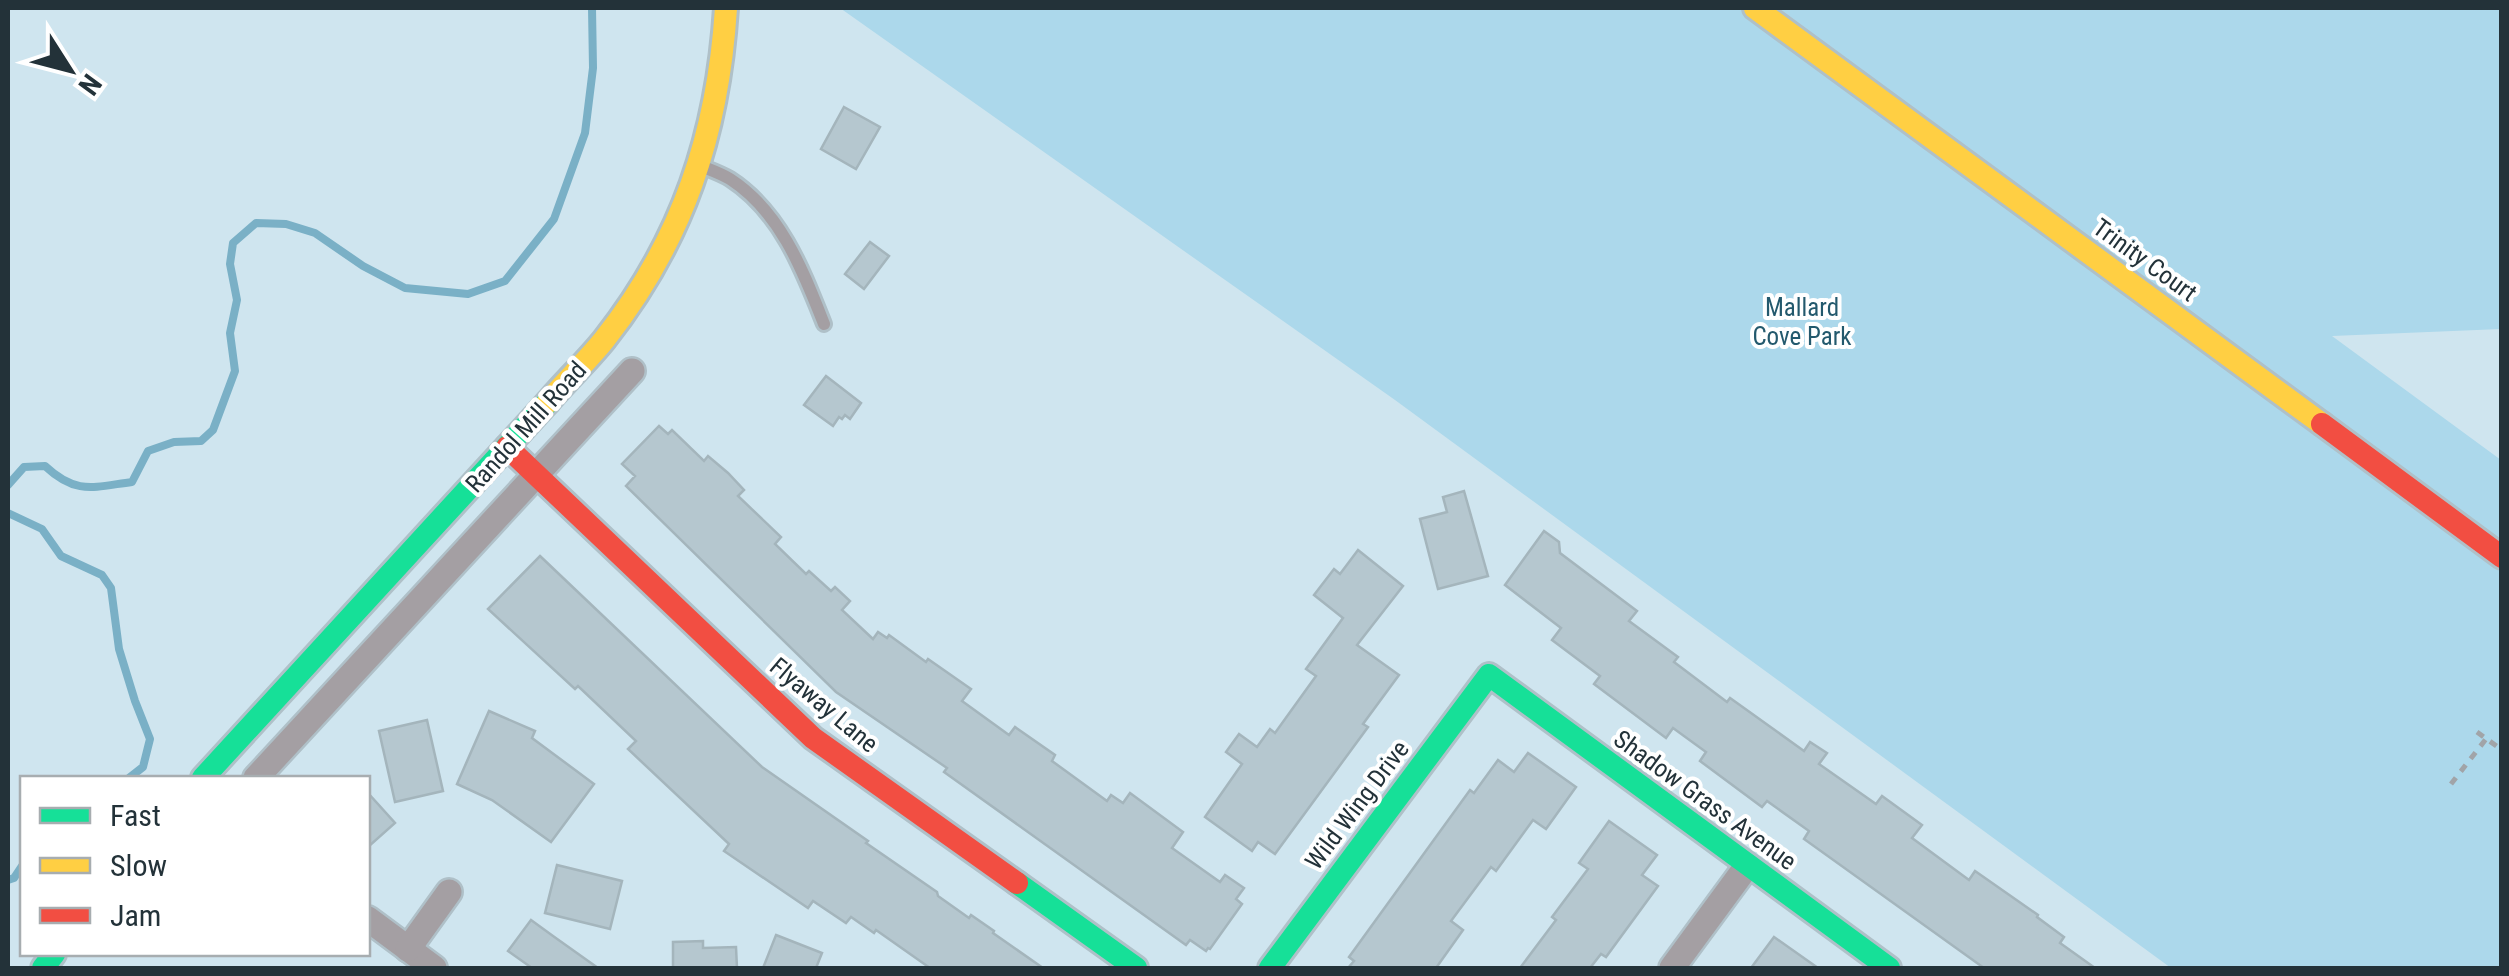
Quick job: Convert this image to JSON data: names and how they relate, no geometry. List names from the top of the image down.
{
  "streets": {
    "street": [
      "Trinity Court",
      "Randol Mill Road",
      "Flyaway Lane",
      "Shadow Grass Avenue",
      "Wild Wing Drive"
    ]
  },
  "crossings": [
    ["Randol Mill Road", "Flyaway Lane"],
    ["Shadow Grass Avenue", "Wild Wing Drive"]
  ],
  "parks": ["Mallard Cove Park"],
  "legend": ["Fast", "Slow", "Jam"],
  "north": "bottom right"
}
